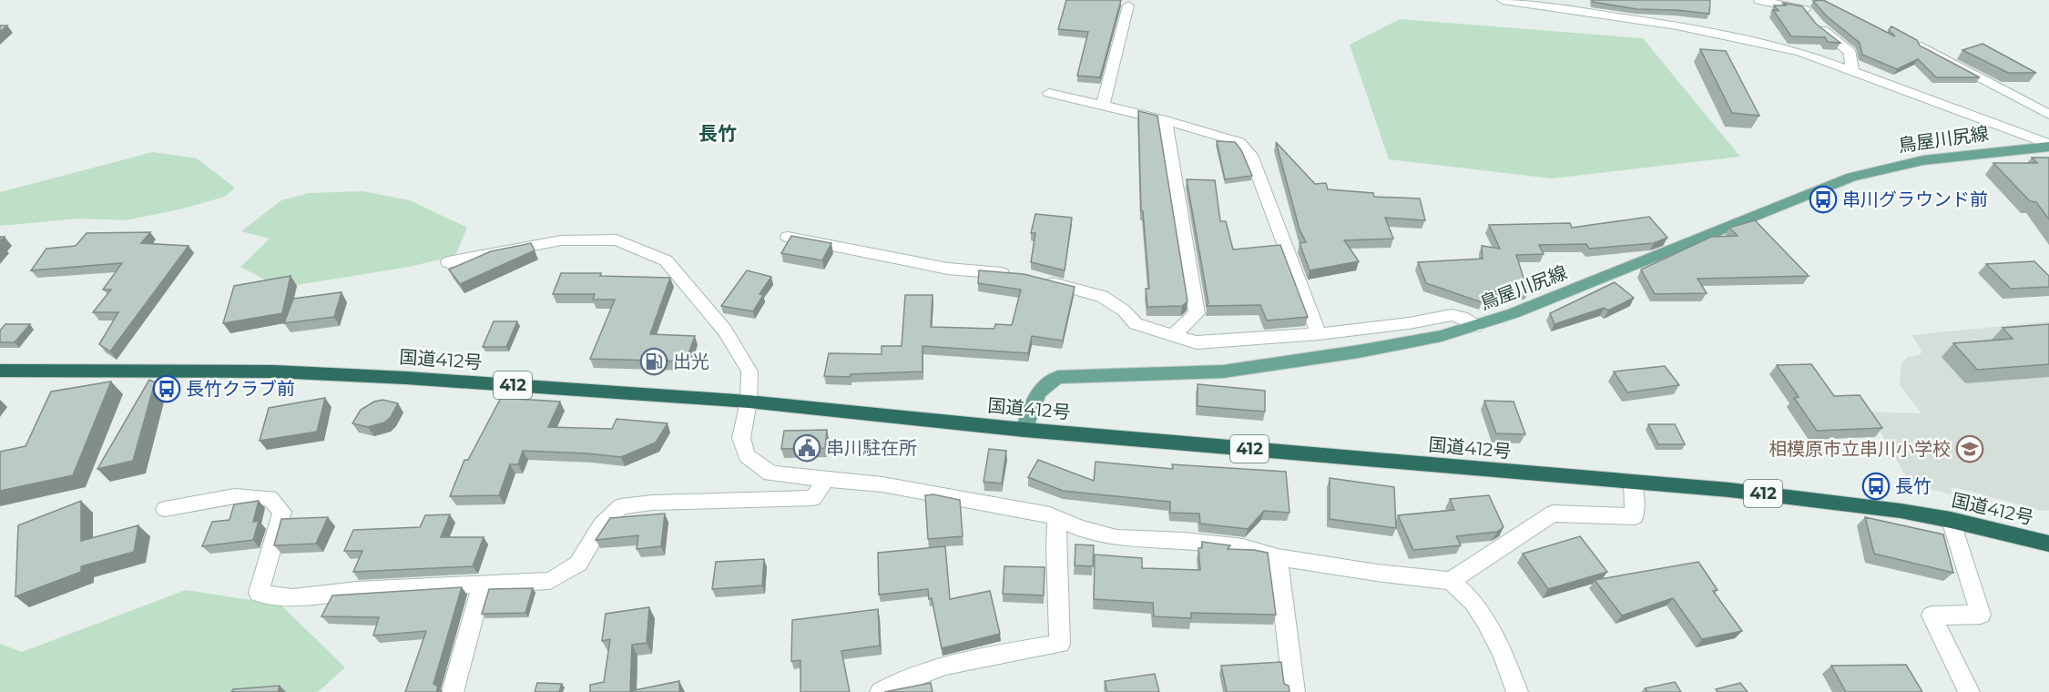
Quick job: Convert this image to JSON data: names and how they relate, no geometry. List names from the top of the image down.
{
  "streets": {
    "highway": ["国道412号", "412"],
    "main road": ["鳥屋川尻線"]
  },
  "crossings": [
    ["鳥屋川尻線", "国道412号"]
  ],
  "districts": ["長竹"],
  "places": {
    "bus stop": ["串川グラウンド前", "長竹クラブ前", "長竹"],
    "fuel station": ["出光"],
    "public building": ["串川駐在所"],
    "school or university": ["相模原市立串川小学校"]
  }
}
